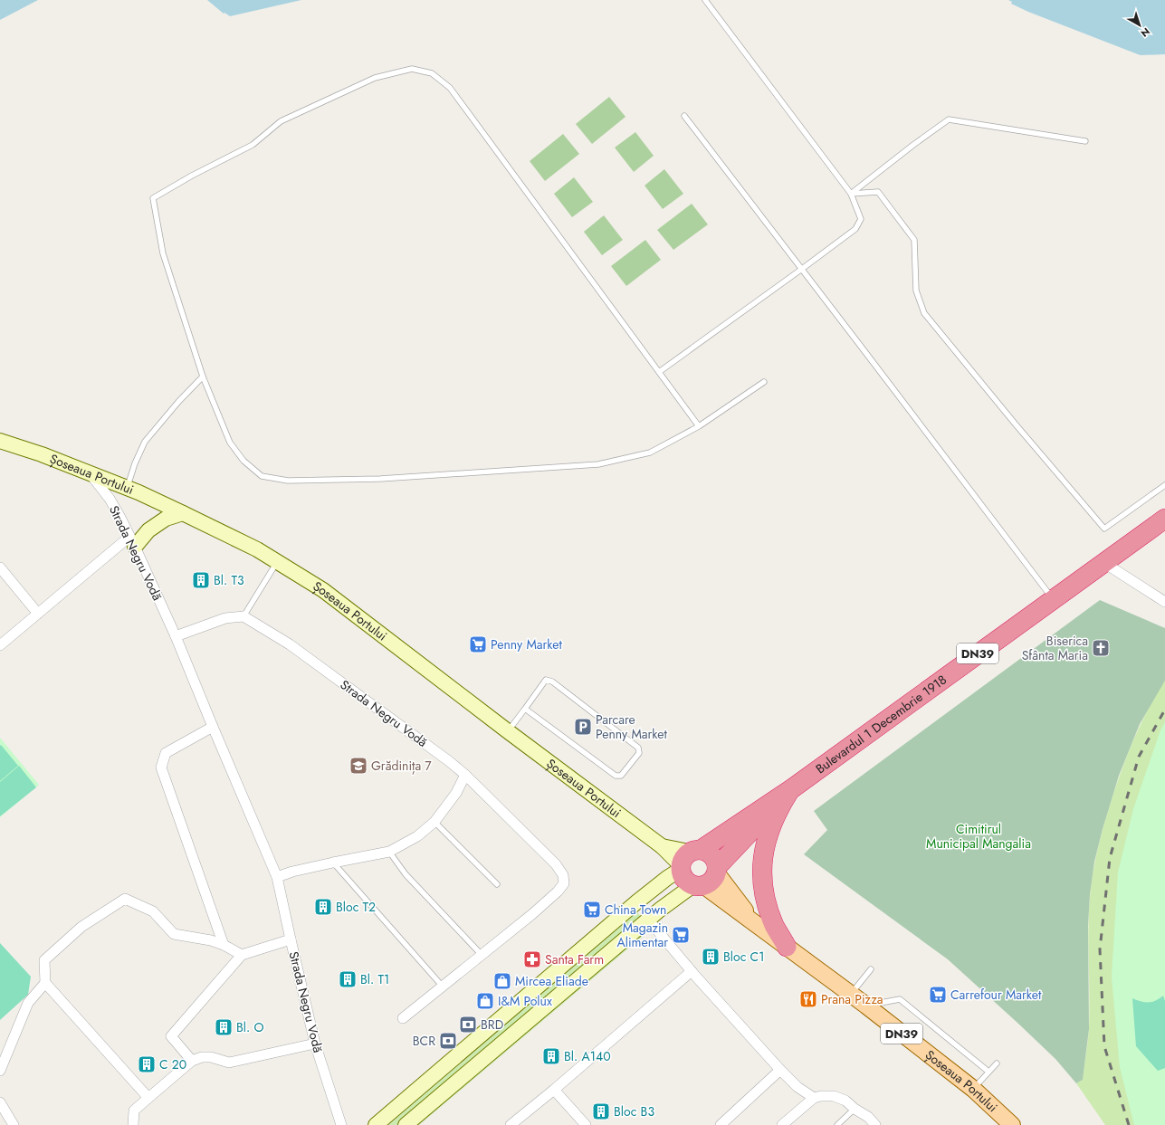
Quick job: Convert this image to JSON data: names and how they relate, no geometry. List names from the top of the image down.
{
  "streets": {
    "highway": ["DN39", "Bulevardul 1 Decembrie 1918"],
    "main road": ["Șoseaua Portului"],
    "street": ["Strada Negru Vodă"]
  },
  "crossings": [
    ["Șoseaua Portului", "Strada Negru Vodă"],
    ["Șoseaua Portului", "DN39"],
    ["Șoseaua Portului", "Bulevardul 1 Decembrie 1918"],
    ["DN39", "Bulevardul 1 Decembrie 1918"]
  ],
  "parks": ["Cimitirul Municipal Mangalia"],
  "places": {
    "building": [
      "Bl. T3",
      "Bloc T2",
      "Bloc C1",
      "Bl. T1",
      "Bl. O",
      "Bl. A140",
      "C 20",
      "Bloc B3"
    ],
    "supermarket": [
      "Penny Market",
      "China Town",
      "Magazin Alimentar",
      "Carrefour Market"
    ],
    "church": ["Biserica Sfânta Maria"],
    "parking": ["Parcare Penny Market"],
    "school or university": ["Grădinița 7"],
    "pharmacy": ["Santa Farm"],
    "shop": ["Mircea Eliade", "I&M Polux"],
    "restaurant": ["Prana Pizza"],
    "bank": ["BRD", "BCR"]
  },
  "north": "bottom right"
}
